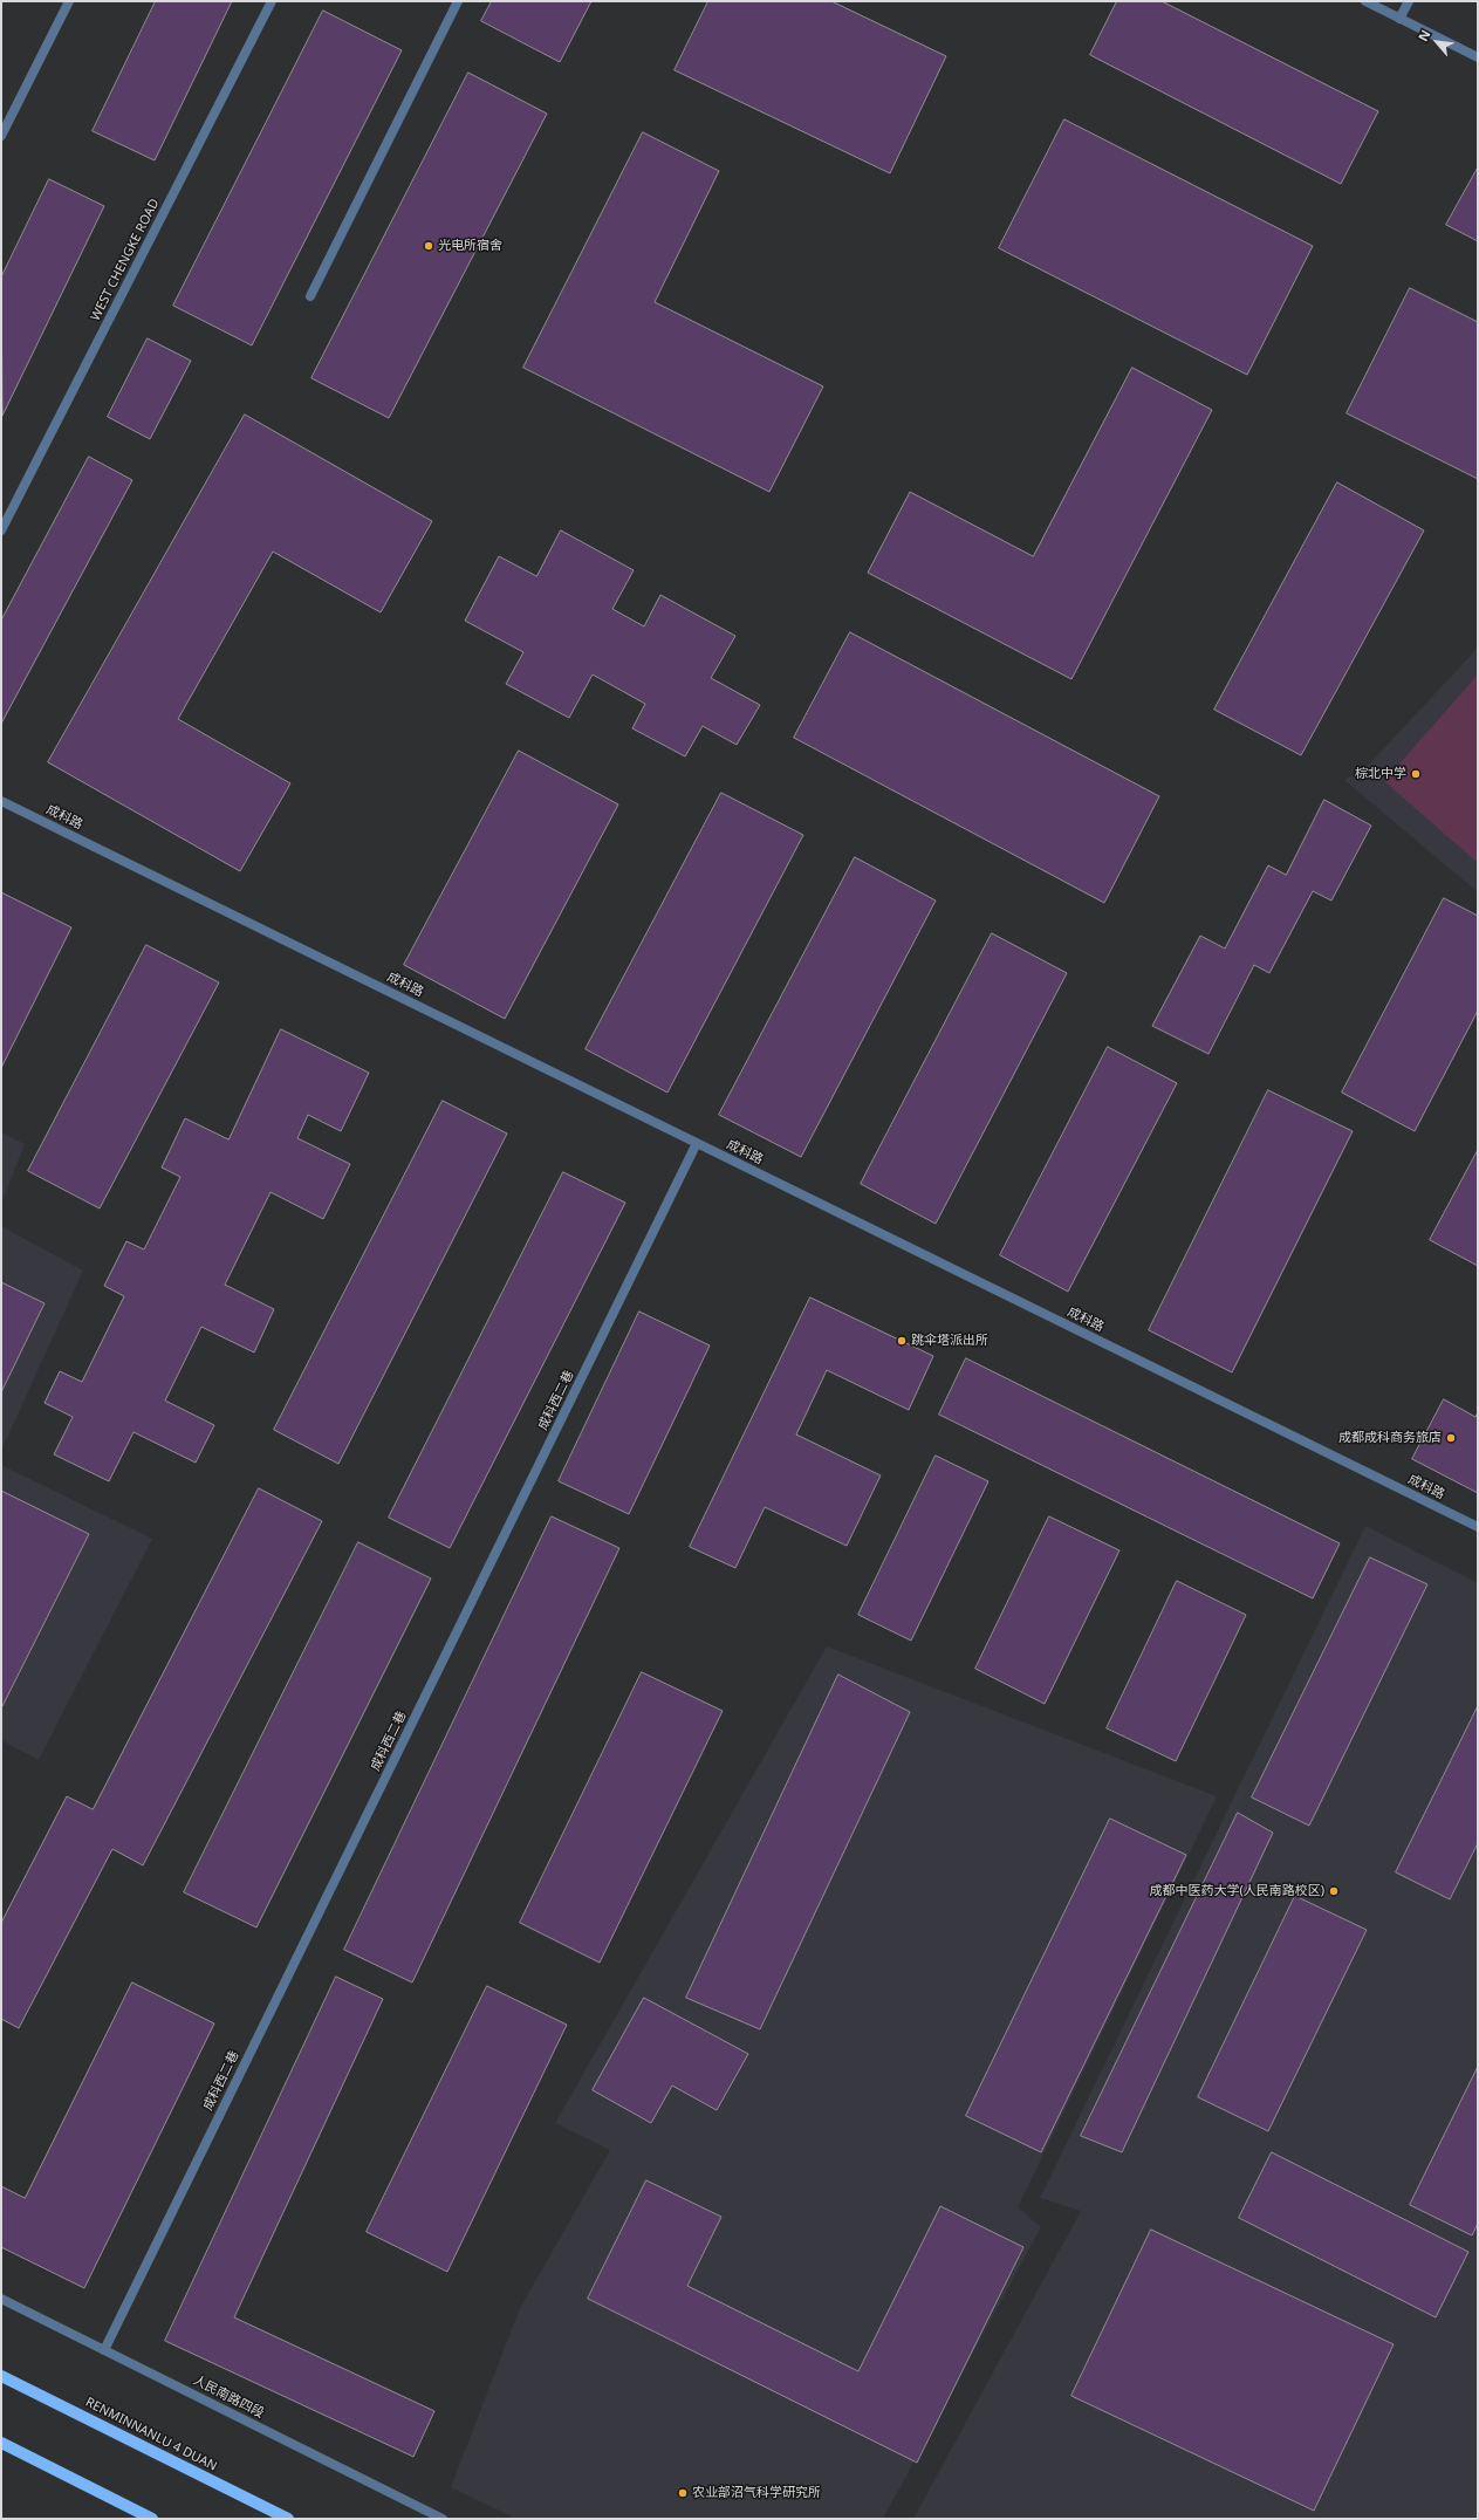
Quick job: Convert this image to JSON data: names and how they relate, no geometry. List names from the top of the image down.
{
  "streets": {
    "main road": ["RENMINNANLU 4 DUAN"],
    "street": [
      "WEST CHENGKE ROAD",
      "成科路",
      "成科西二巷",
      "人民南路四段"
    ]
  },
  "crossings": [
    ["成科路", "成科西二巷"],
    ["成科西二巷", "人民南路四段"]
  ],
  "places": [
    "光电所宿舍",
    "棕北中学",
    "跳伞塔派出所",
    "成都成科商务旅店",
    "成都中医药大学(人民南路校区)",
    "农业部沼气科学研究所"
  ],
  "north": "top left"
}
